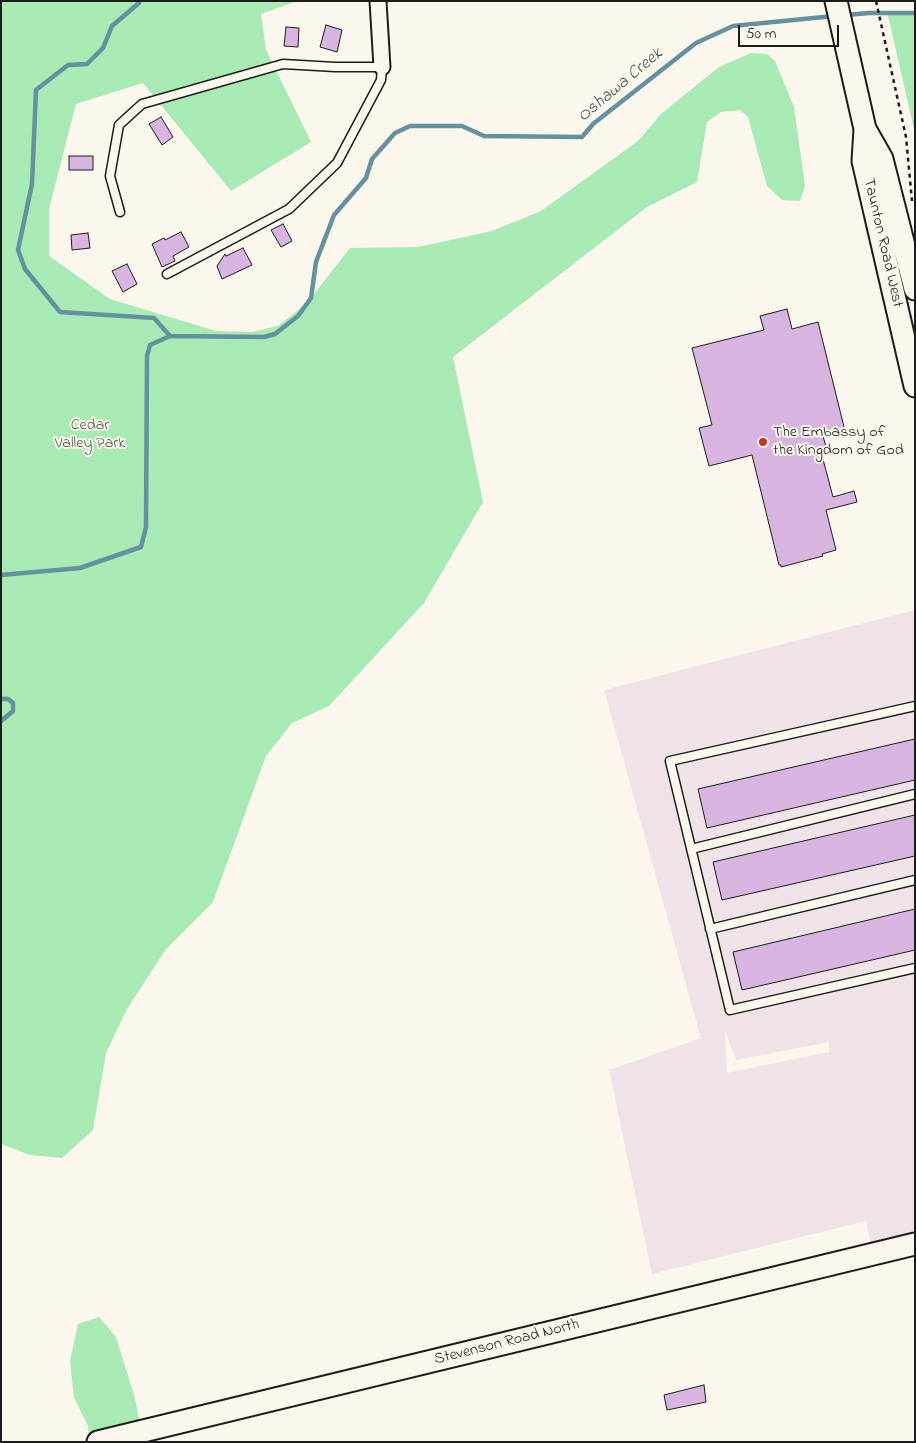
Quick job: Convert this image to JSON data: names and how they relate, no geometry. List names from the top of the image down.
{
  "streets": {
    "street": ["Taunton Road West", "Stevenson Road North"]
  },
  "water": ["Oshawa Creek"],
  "parks": ["Cedar Valley Park"],
  "places": ["The Embassy of the Kingdom of God"],
  "scale_bar": "50 m"
}
